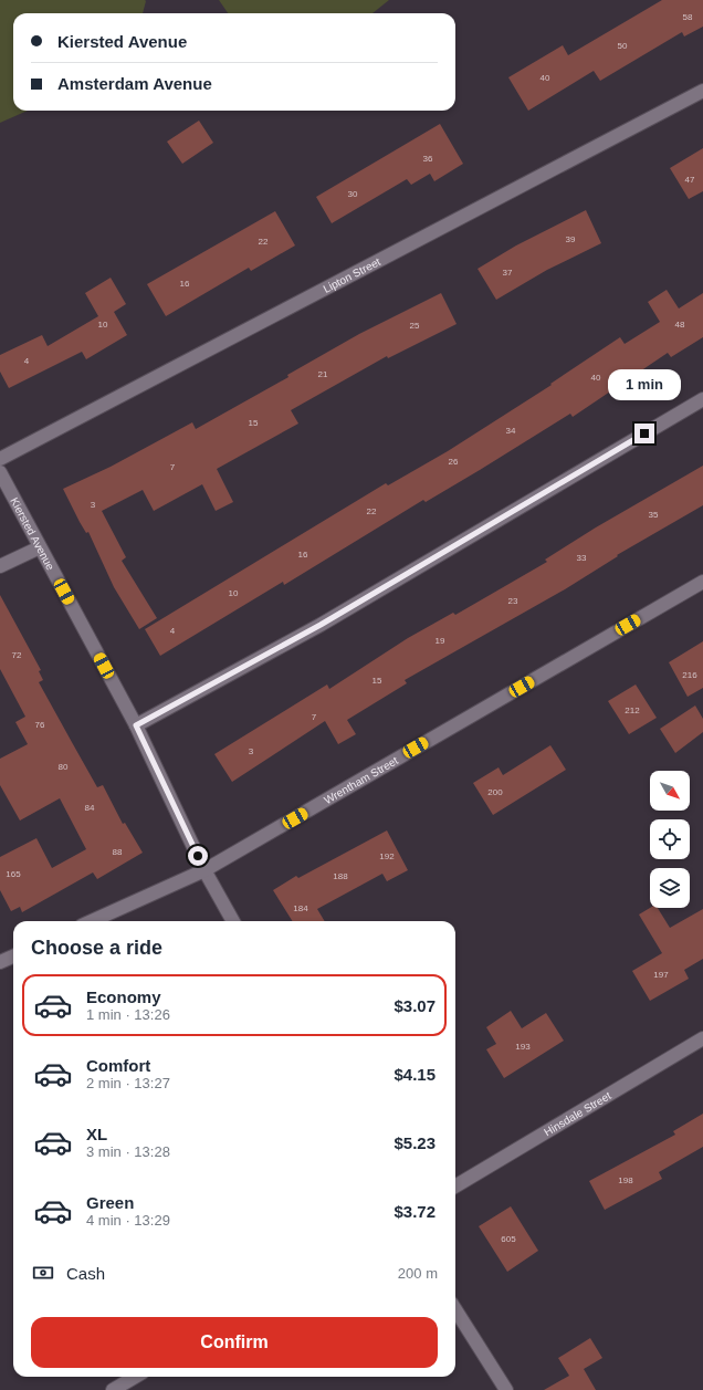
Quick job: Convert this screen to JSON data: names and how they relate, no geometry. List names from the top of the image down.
{
  "streets": {
    "street": [
      "Lipton Street",
      "Kiersted Avenue",
      "Wrentham Street",
      "Hinsdale Street"
    ]
  },
  "crossings": [
    ["Kiersted Avenue", "Wrentham Street"]
  ],
  "house_numbers": [
    "58",
    "50",
    "40",
    "36",
    "47",
    "30",
    "39",
    "22",
    "37",
    "16",
    "10",
    "48",
    "25",
    "4",
    "21",
    "40",
    "15",
    "34",
    "26",
    "7",
    "3",
    "22",
    "35",
    "16",
    "33",
    "10",
    "23",
    "4",
    "19",
    "72",
    "216",
    "15",
    "212",
    "7",
    "76",
    "3",
    "80",
    "200",
    "84",
    "88",
    "192",
    "165",
    "188",
    "184",
    "197",
    "193",
    "198",
    "605"
  ],
  "north": "bottom right",
  "page": {
    "banner": ["Kiersted Avenue", "Amsterdam Avenue"],
    "bubble": "1 min",
    "heading": "Choose a ride",
    "list": [
      {
        "name": "Economy",
        "note": "1 min · 13:26",
        "value": "$3.07"
      },
      {
        "name": "Comfort",
        "note": "2 min · 13:27",
        "value": "$4.15"
      },
      {
        "name": "XL",
        "note": "3 min · 13:28",
        "value": "$5.23"
      },
      {
        "name": "Green",
        "note": "4 min · 13:29",
        "value": "$3.72"
      }
    ],
    "pay": ["Cash", "200 m"],
    "buttons": "Confirm"
  }
}
